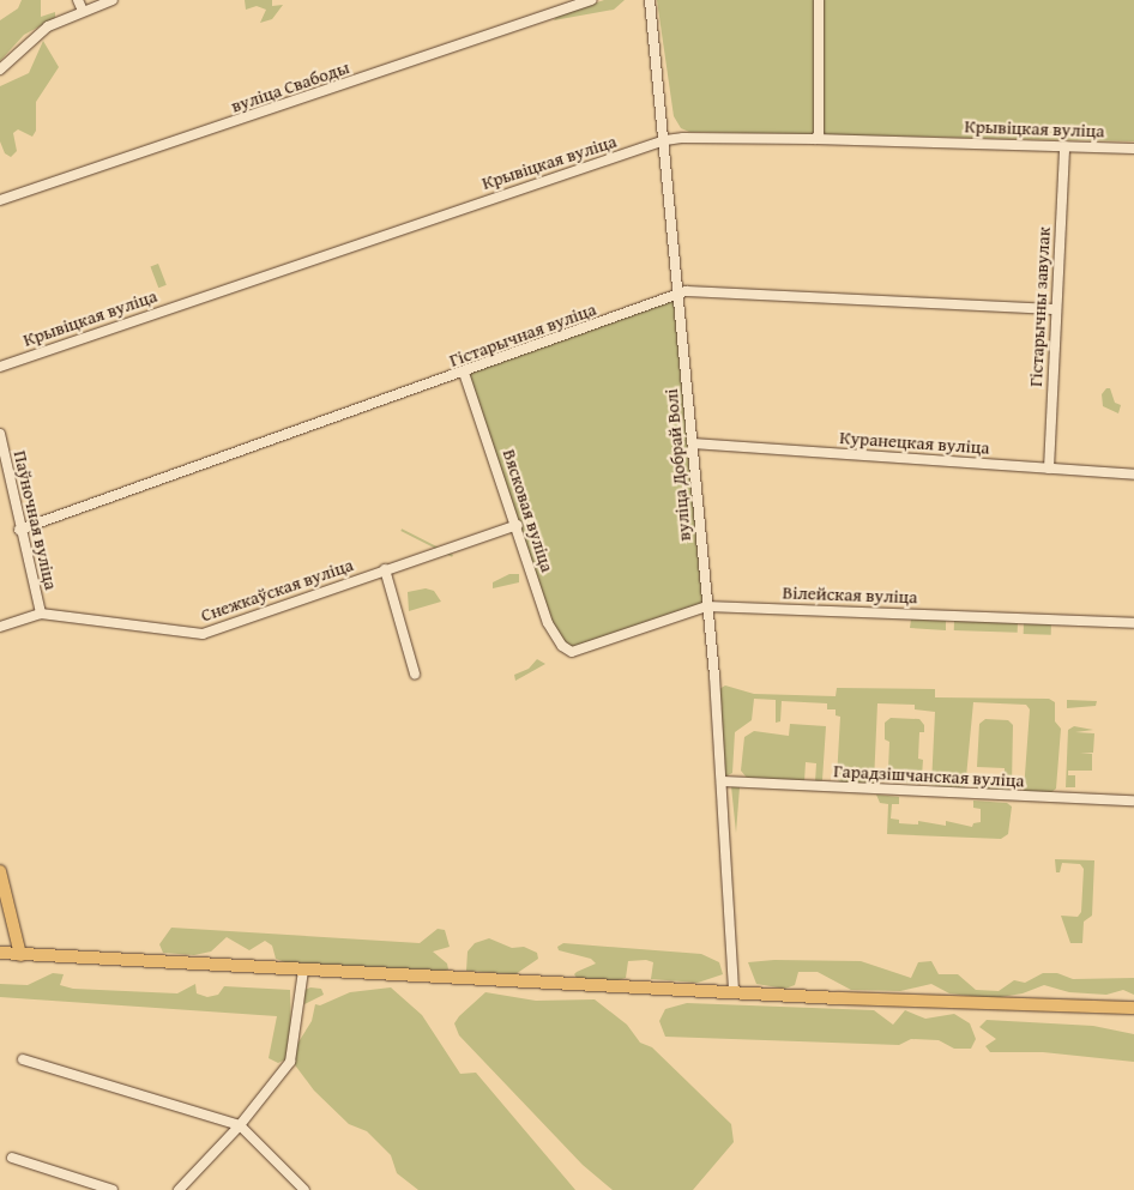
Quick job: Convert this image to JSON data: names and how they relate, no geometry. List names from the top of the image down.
{
  "streets": {
    "street": [
      "вуліца Свабоды",
      "Крывіцкая вуліца",
      "Гістарычны завулак",
      "Гістарычная вуліца",
      "Куранецкая вуліца",
      "вуліца Добрай Волі",
      "Вясковая вуліца",
      "Паўночная вуліца",
      "Снежкаўская вуліца",
      "Вілейская вуліца",
      "Гарадзішчанская вуліца"
    ]
  },
  "crossings": [
    ["Крывіцкая вуліца", "Гістарычны завулак"],
    ["Крывіцкая вуліца", "вуліца Добрай Волі"],
    ["Гістарычны завулак", "Гістарычная вуліца"],
    ["Гістарычны завулак", "Куранецкая вуліца"],
    ["Гістарычная вуліца", "вуліца Добрай Волі"],
    ["Гістарычная вуліца", "Вясковая вуліца"],
    ["Гістарычная вуліца", "Паўночная вуліца"],
    ["Куранецкая вуліца", "вуліца Добрай Волі"],
    ["вуліца Добрай Волі", "Вілейская вуліца"],
    ["вуліца Добрай Волі", "Гарадзішчанская вуліца"],
    ["Вясковая вуліца", "Снежкаўская вуліца"],
    ["Вясковая вуліца", "Вілейская вуліца"],
    ["Паўночная вуліца", "Снежкаўская вуліца"]
  ]
}
